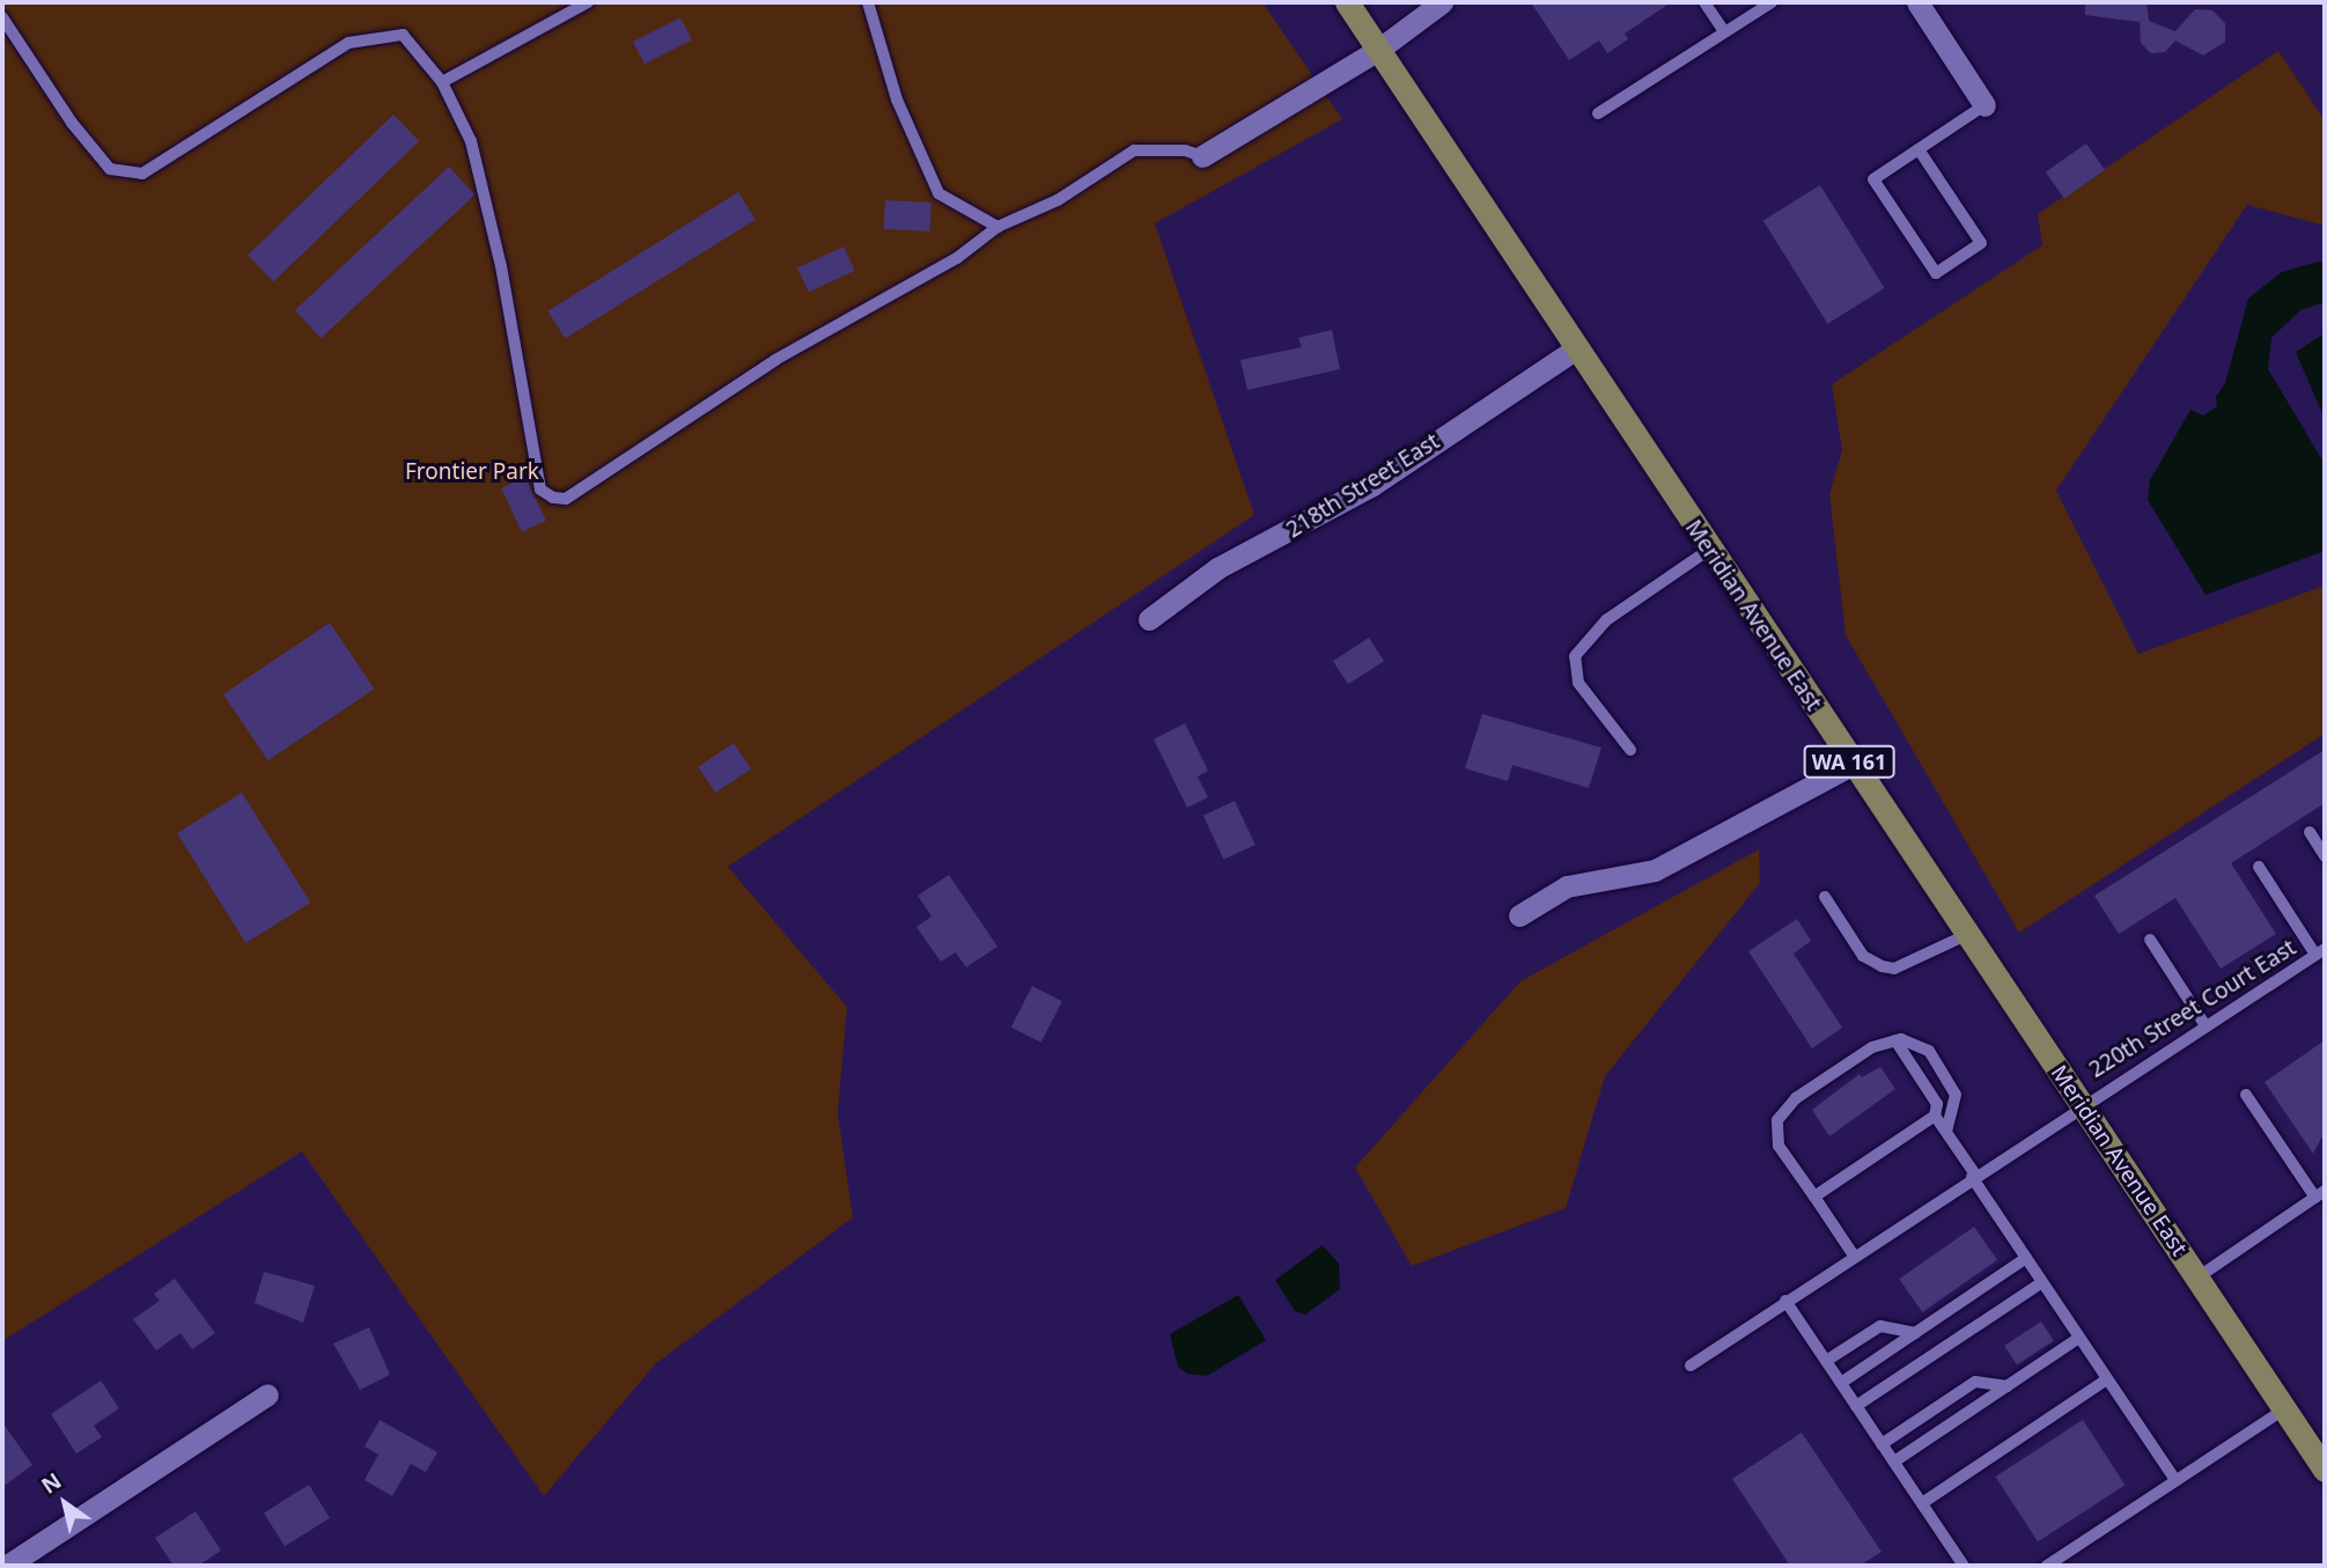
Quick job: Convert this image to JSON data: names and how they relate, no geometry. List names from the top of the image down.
{
  "streets": {
    "main road": ["Meridian Avenue East", "WA 161"],
    "street": ["218th Street East"],
    "lane": ["220th Street Court East"]
  },
  "crossings": [
    ["218th Street East", "Meridian Avenue East"],
    ["Meridian Avenue East", "220th Street Court East"]
  ],
  "parks": ["Frontier Park"],
  "north": "top left"
}
